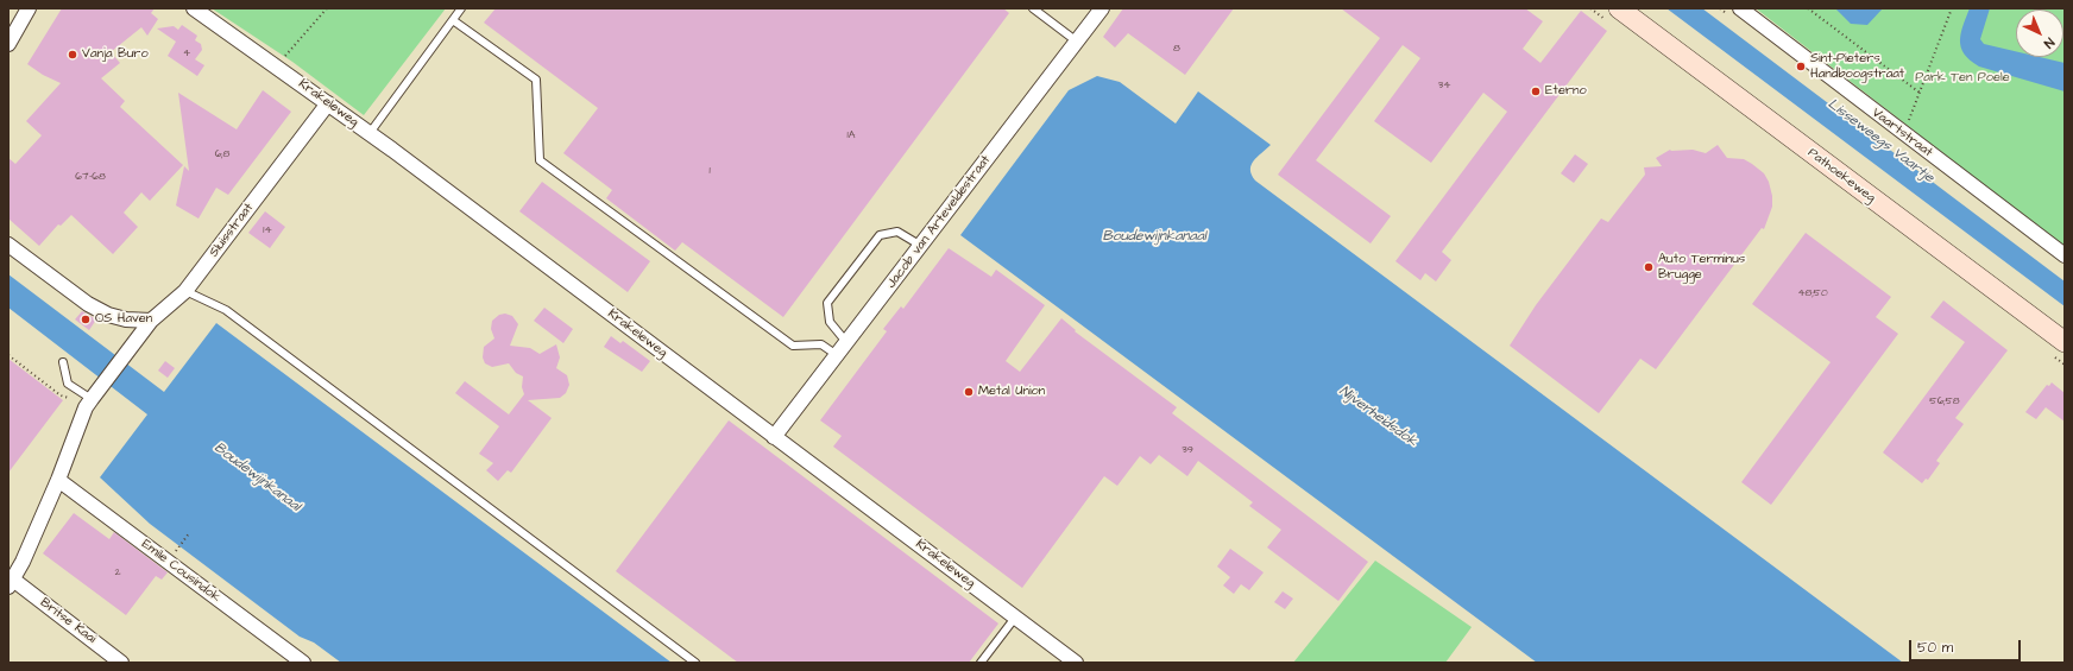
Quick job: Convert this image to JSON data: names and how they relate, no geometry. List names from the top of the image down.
{
  "streets": {
    "main road": ["Pathoekeweg"],
    "street": [
      "Krakeleweg",
      "Vaartstraat",
      "Jacob van Arteveldestraat",
      "Sluisstraat",
      "Emile Cousindok",
      "Britse Kaai"
    ]
  },
  "crossings": [
    ["Krakeleweg", "Jacob van Arteveldestraat"],
    ["Krakeleweg", "Sluisstraat"]
  ],
  "water": ["Lisseweegs Vaartje", "Boudewijnkanaal", "Nijverheidsdok"],
  "parks": ["Park Ten Poele"],
  "places": [
    "Vanja Buro",
    "Sint-Pieters Handboogstraat",
    "Eterno",
    "Auto Terminus Brugge",
    "OS Haven",
    "Metal Union"
  ],
  "house_numbers": [
    "8",
    "4",
    "34",
    "1A",
    "6;8",
    "1",
    "67-68",
    "14",
    "48;50",
    "56;58",
    "39",
    "2"
  ],
  "scale_bar": "50 m",
  "north": "bottom right"
}
